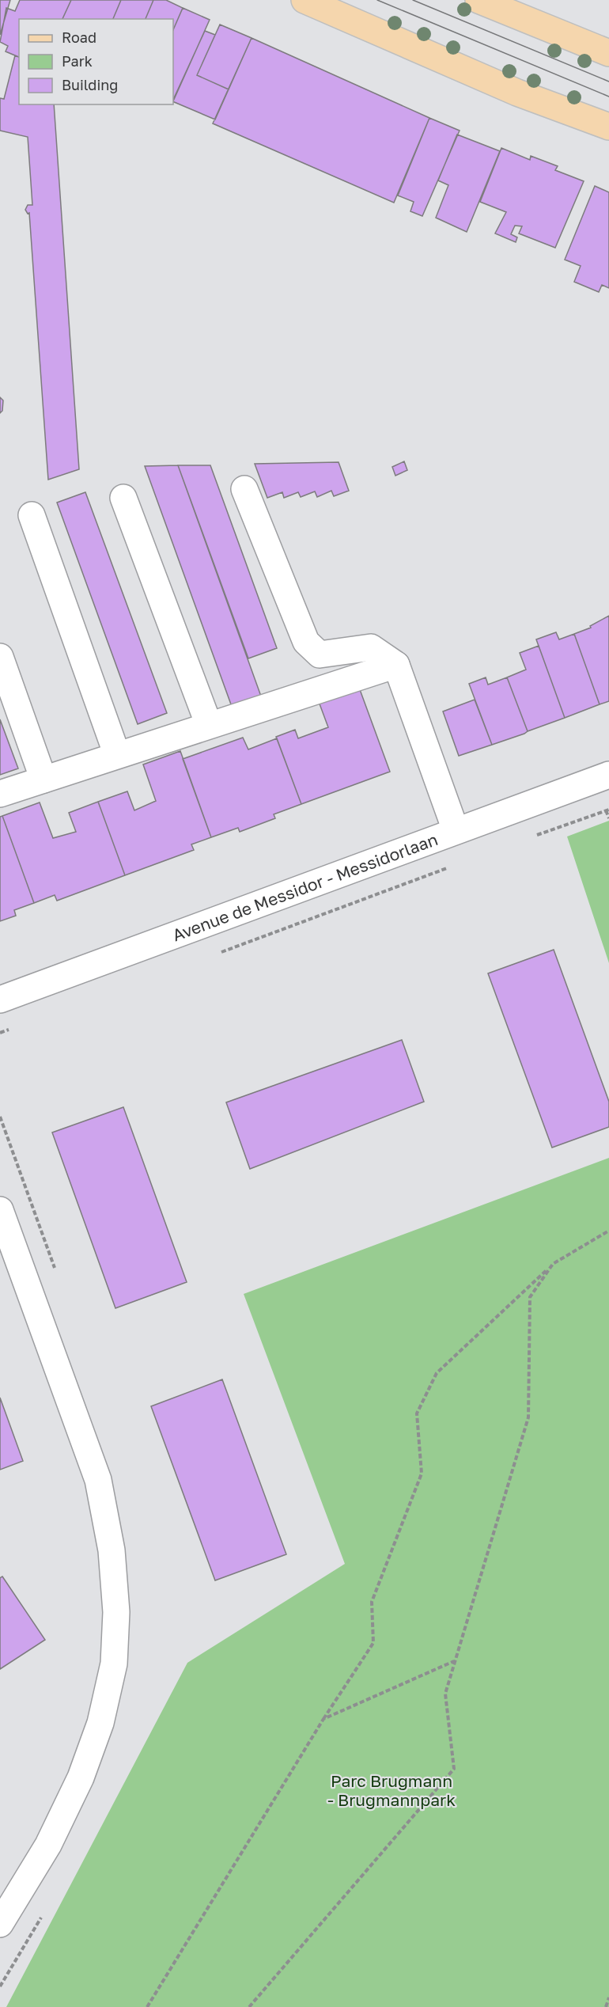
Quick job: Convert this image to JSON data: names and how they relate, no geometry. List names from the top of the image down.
{
  "streets": {
    "street": ["Avenue de Messidor - Messidorlaan"]
  },
  "parks": ["Parc Brugmann - Brugmannpark"],
  "legend": ["Road", "Park", "Building"]
}
